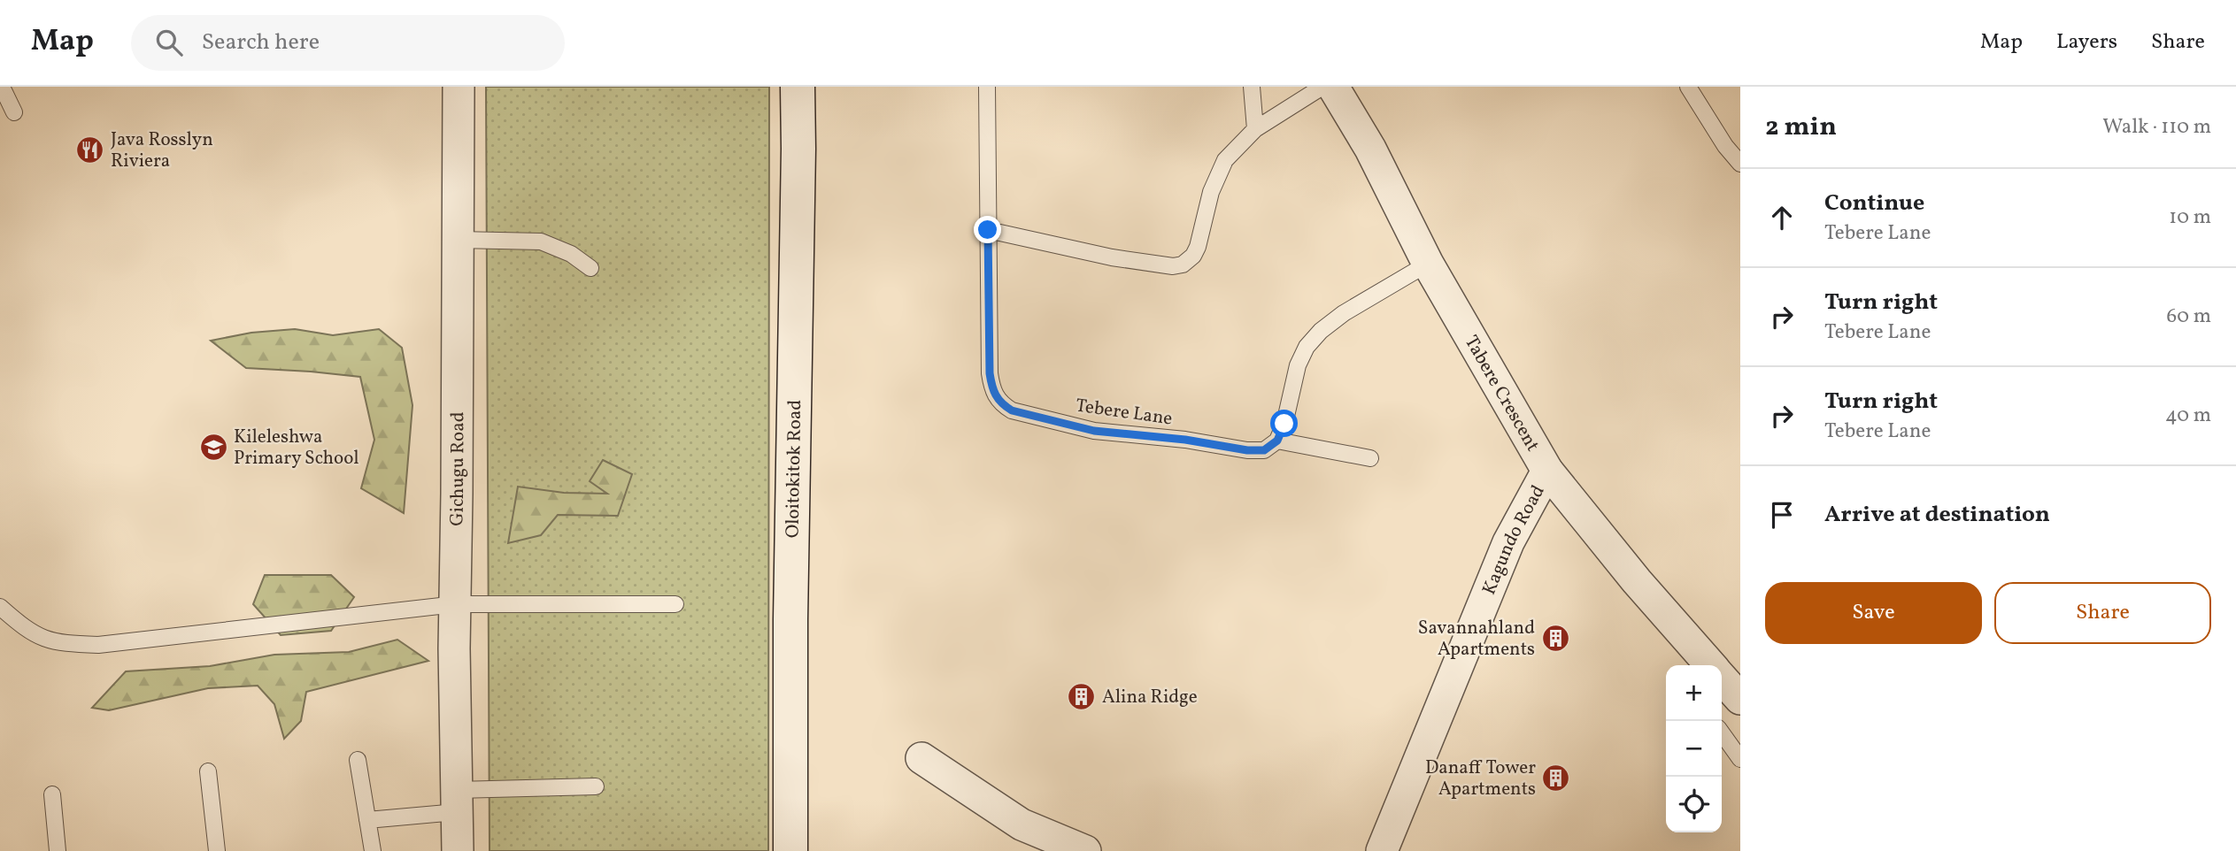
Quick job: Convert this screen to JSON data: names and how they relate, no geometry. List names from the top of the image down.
{
  "streets": {
    "main road": ["Oloitokitok Road"],
    "street": ["Tabere Crescent", "Gichugu Road", "Kagundo Road"],
    "lane": ["Tebere Lane"]
  },
  "crossings": [
    ["Tabere Crescent", "Kagundo Road"]
  ],
  "places": {
    "restaurant": ["Java Rosslyn Riviera"],
    "school or university": ["Kileleshwa Primary School"],
    "building": ["Savannahland Apartments", "Alina Ridge", "Danaff Tower Apartments"]
  },
  "page": {
    "header": "Map",
    "search": "Search here",
    "nav": ["Map", "Layers", "Share"],
    "heading": ["2 min", "Walk · 110 m"],
    "list": [
      ["Continue", "Tebere Lane", "10 m"],
      ["Turn right", "Tebere Lane", "60 m"],
      ["Turn right", "Tebere Lane", "40 m"],
      "Arrive at destination"
    ],
    "buttons": ["Save", "Share"],
    "map_buttons": ["+", "−"]
  }
}
